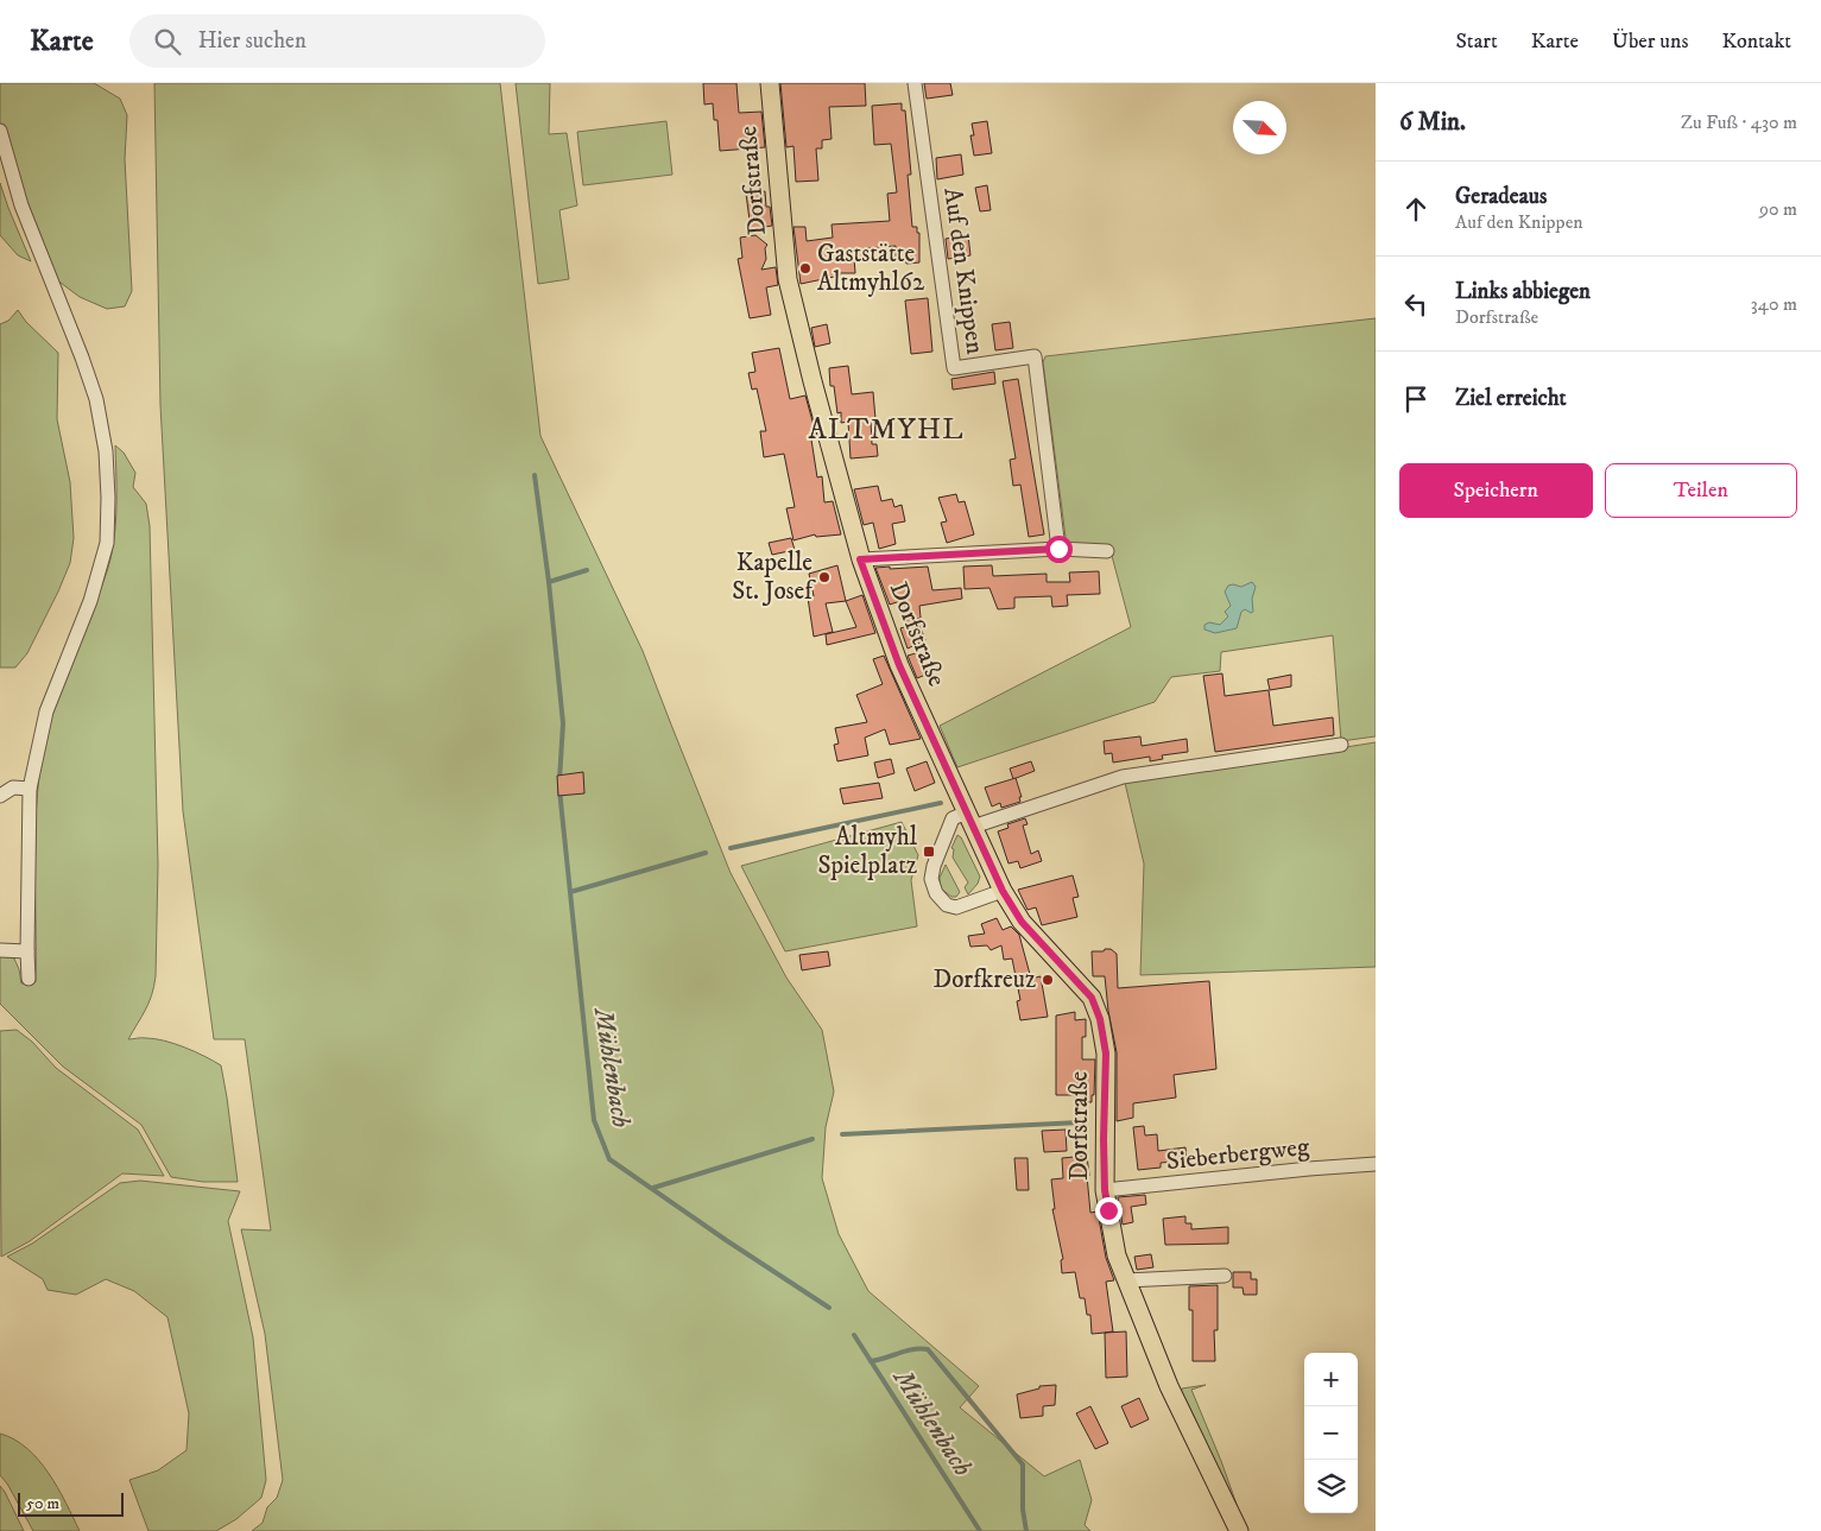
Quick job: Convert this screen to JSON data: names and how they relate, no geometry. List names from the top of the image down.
{
  "streets": {
    "main road": ["Dorfstraße"],
    "street": ["Auf den Knippen", "Sieberbergweg"]
  },
  "crossings": [
    ["Dorfstraße", "Sieberbergweg"]
  ],
  "districts": ["ALTMYHL"],
  "water": ["Mühlenbach"],
  "places": {
    "other": ["Gaststätte Altmyhl62", "Kapelle St. Josef", "Dorfkreuz"],
    "transit": ["Altmyhl Spielplatz"]
  },
  "scale_bar": "50 m",
  "north": "bottom right",
  "page": {
    "header": "Karte",
    "search": "Hier suchen",
    "nav": [
      "Start",
      "Karte",
      "Über uns",
      "Kontakt"
    ],
    "heading": ["6 Min.", "Zu Fuß · 430 m"],
    "list": [
      ["Geradeaus", "Auf den Knippen", "90 m"],
      ["Links abbiegen", "Dorfstraße", "340 m"],
      "Ziel erreicht"
    ],
    "buttons": ["Speichern", "Teilen"],
    "map_buttons": ["+", "−"],
    "scale": "50 m"
  }
}
